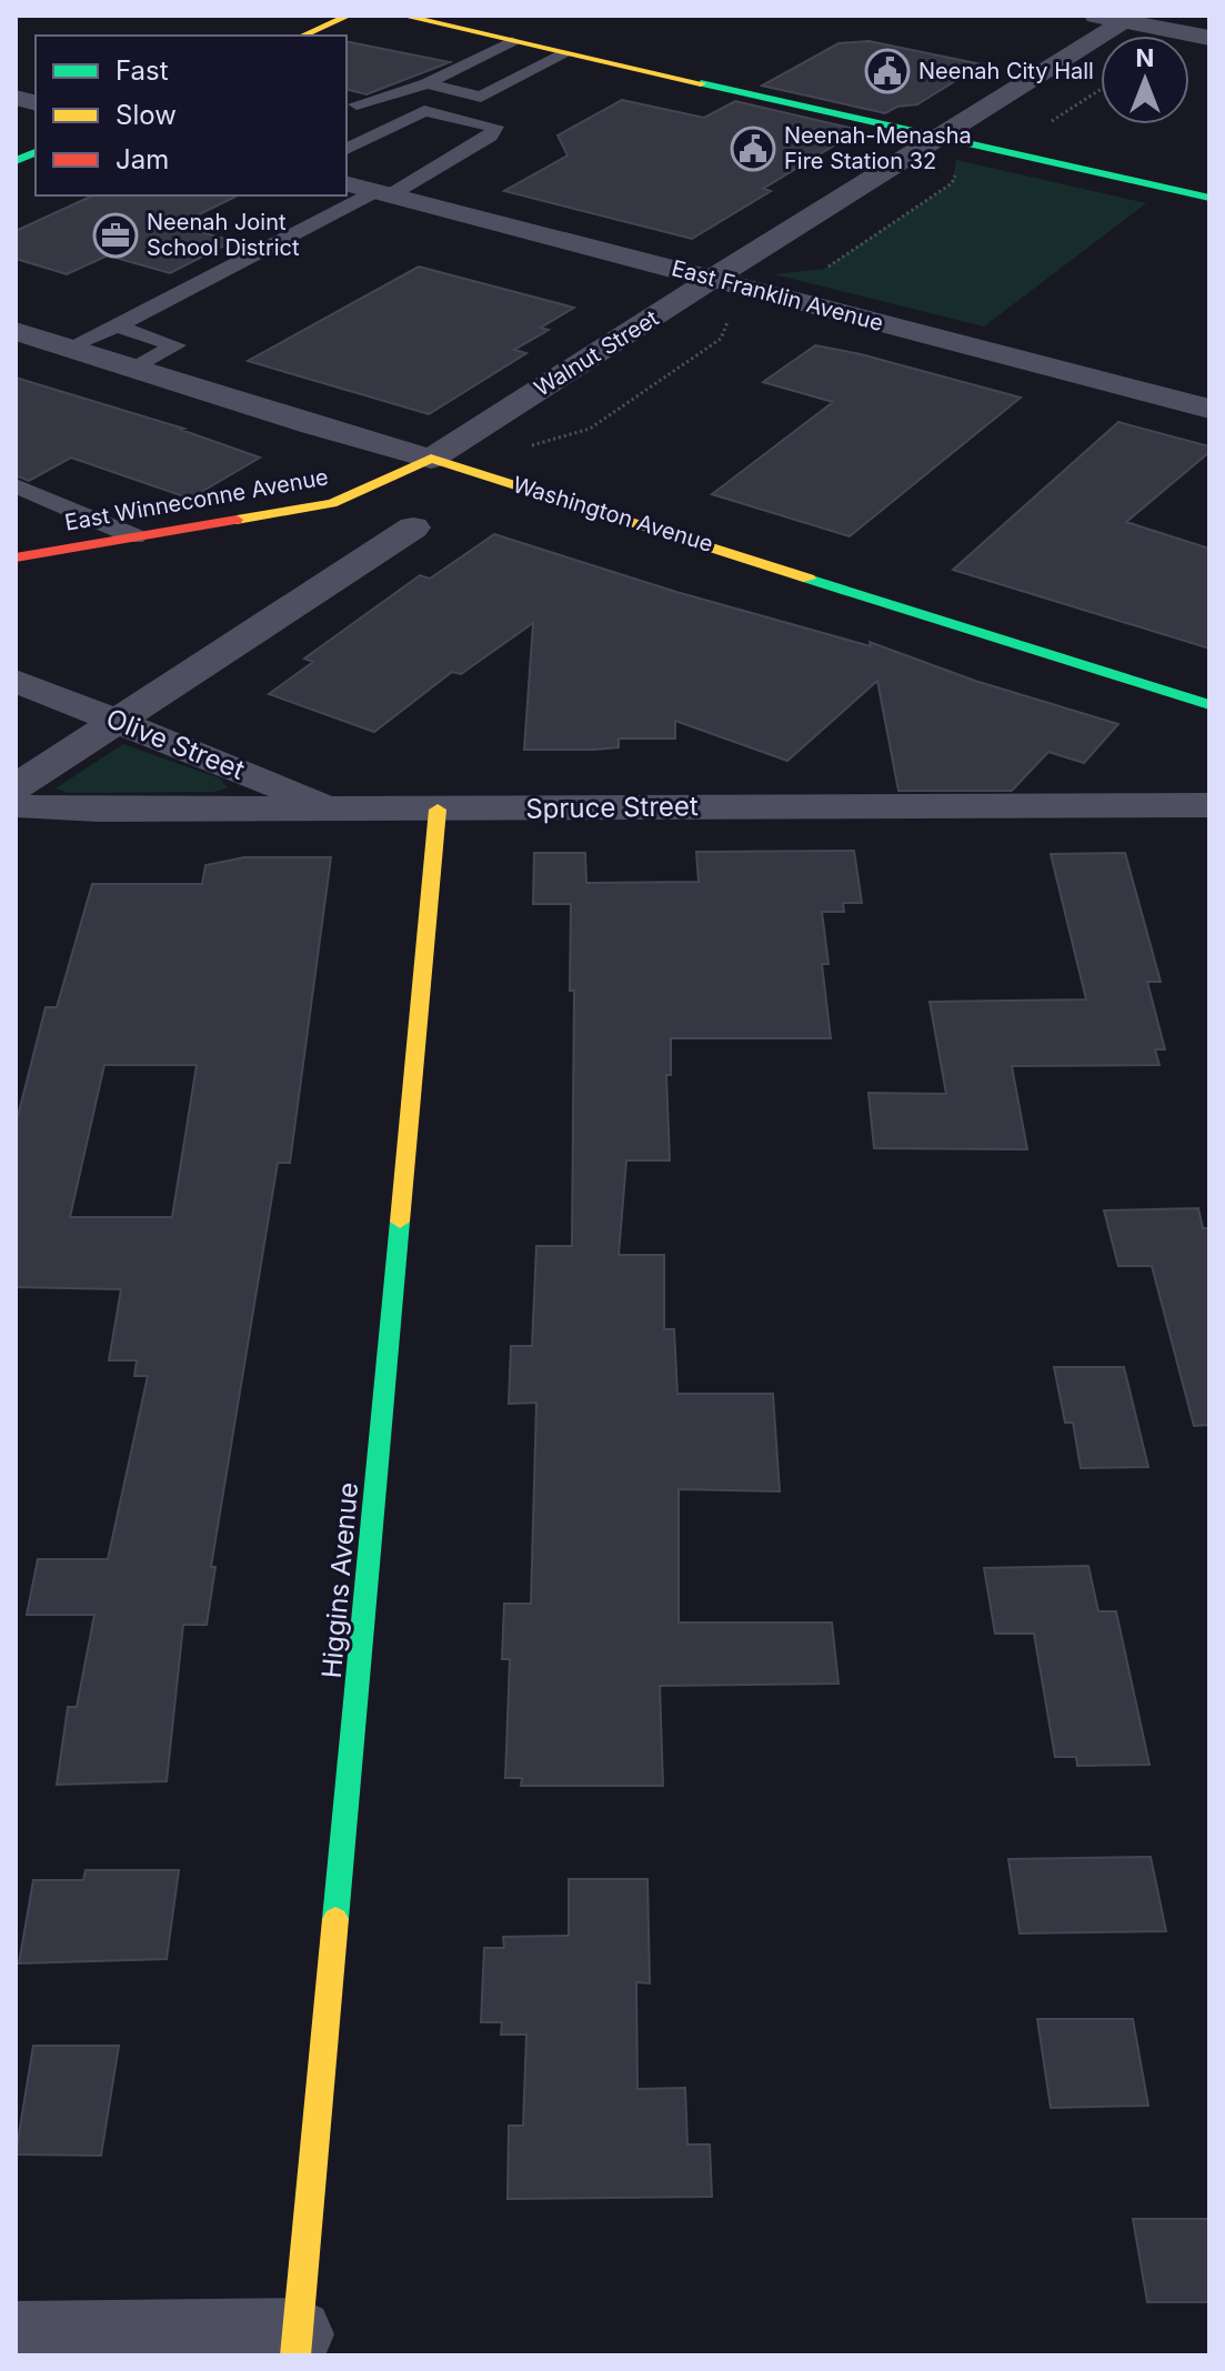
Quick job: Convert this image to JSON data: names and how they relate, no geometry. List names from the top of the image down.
{
  "streets": {
    "street": [
      "East Franklin Avenue",
      "Walnut Street",
      "East Winneconne Avenue",
      "Washington Avenue",
      "Olive Street",
      "Spruce Street",
      "Higgins Avenue"
    ]
  },
  "crossings": [
    ["East Franklin Avenue", "Walnut Street"],
    ["Walnut Street", "East Winneconne Avenue"],
    ["Walnut Street", "Washington Avenue"],
    ["East Winneconne Avenue", "Washington Avenue"],
    ["Olive Street", "Spruce Street"],
    ["Spruce Street", "Higgins Avenue"]
  ],
  "places": {
    "public building": ["Neenah City Hall", "Neenah-Menasha Fire Station 32"],
    "office": ["Neenah Joint School District"]
  },
  "legend": ["Fast", "Slow", "Jam"],
  "north": "top"
}
